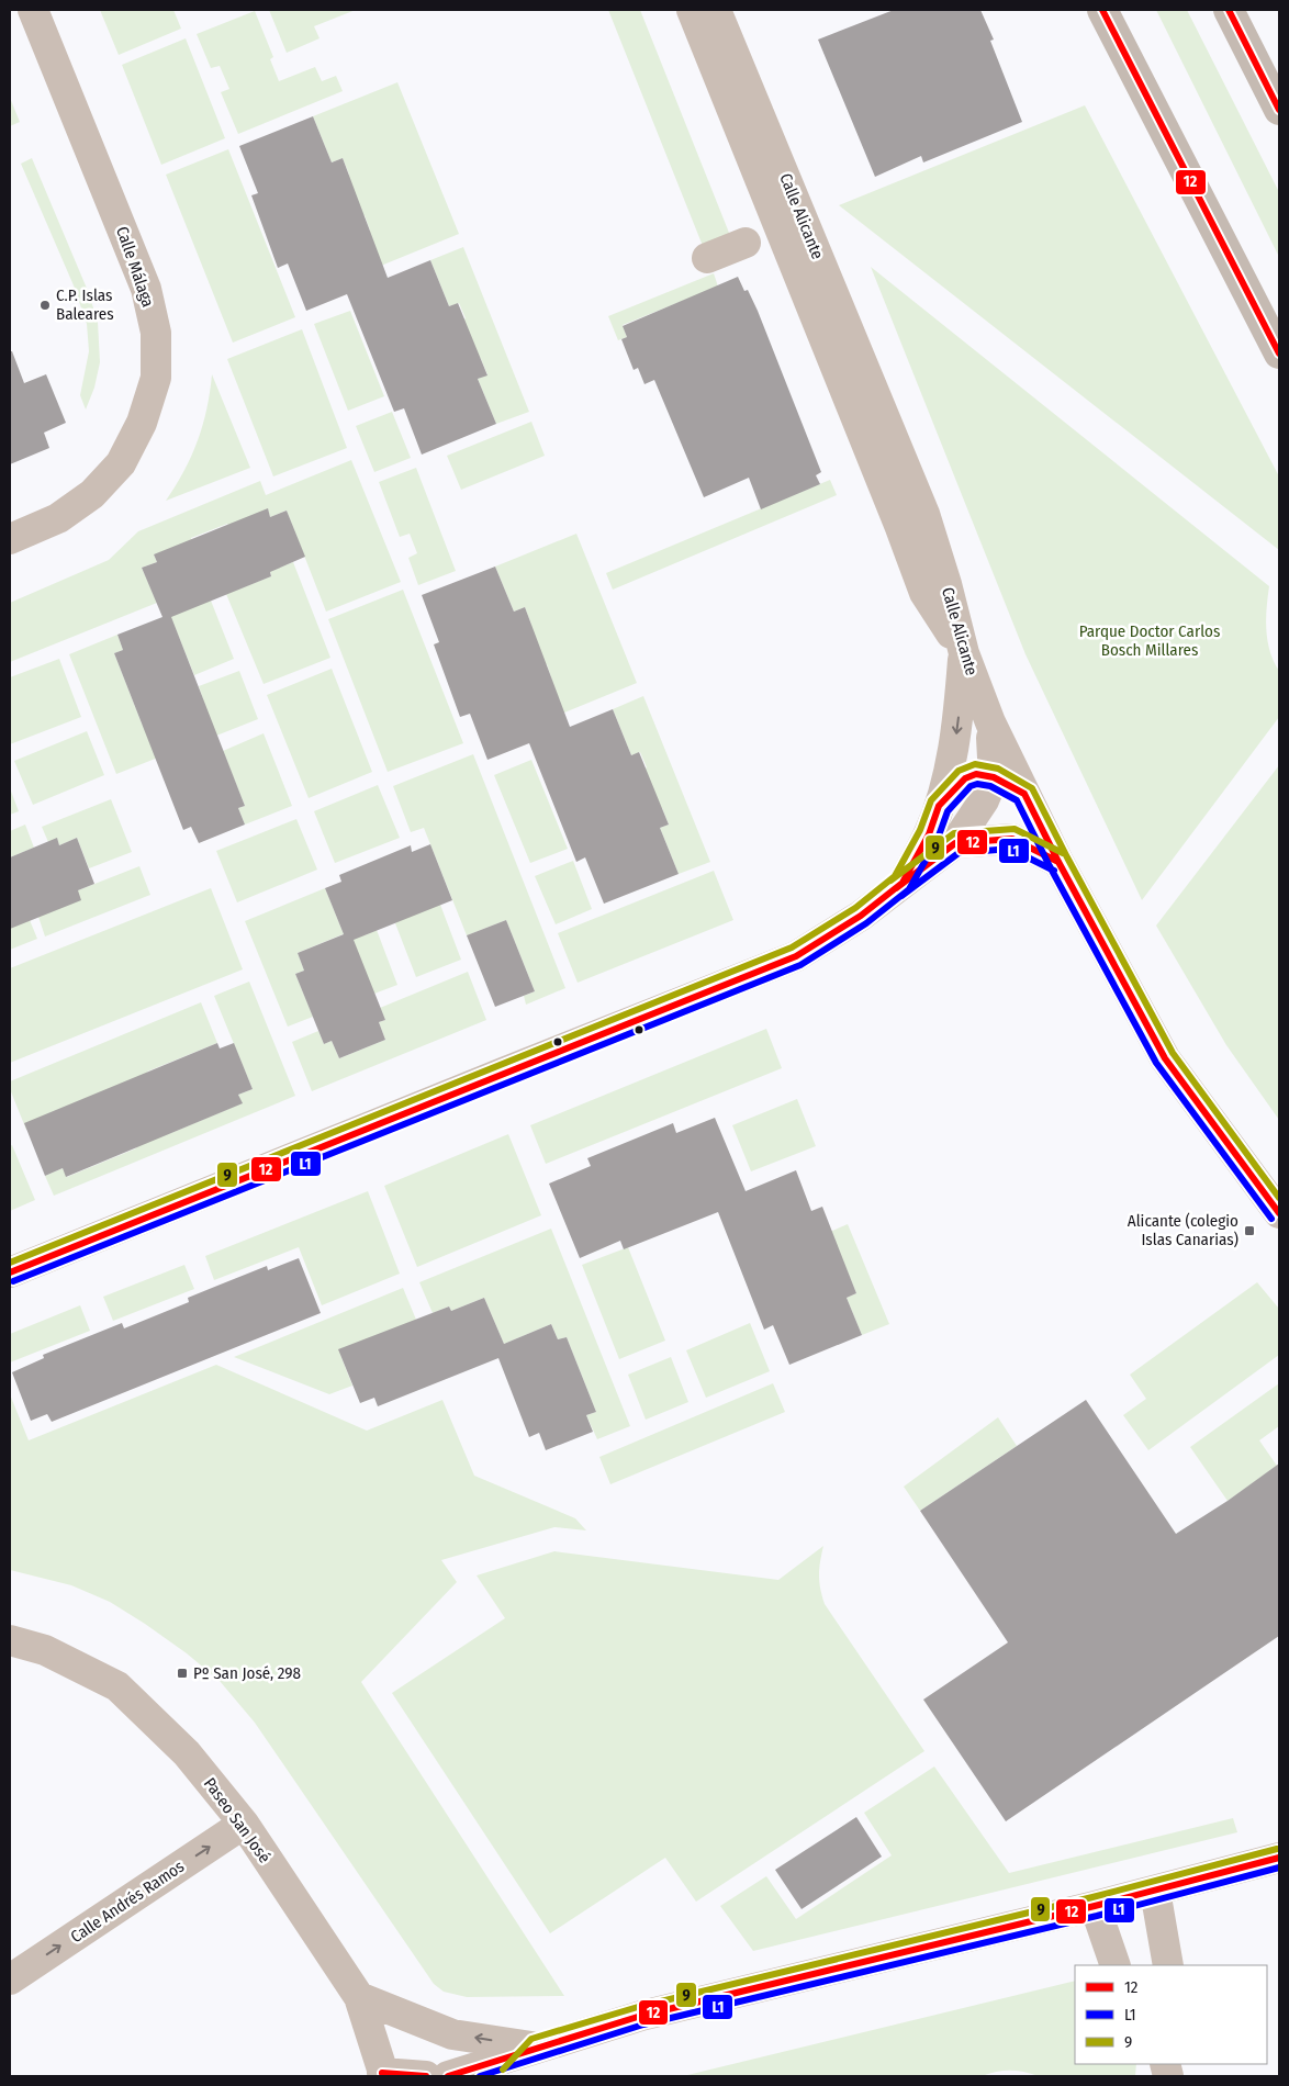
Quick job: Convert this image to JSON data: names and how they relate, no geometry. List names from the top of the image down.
{
  "streets": {
    "street": [
      "Calle Alicante",
      "Calle Málaga",
      "Paseo San José",
      "Calle Andrés Ramos"
    ]
  },
  "crossings": [
    ["Paseo San José", "Calle Andrés Ramos"]
  ],
  "one_way": ["Calle Andrés Ramos"],
  "parks": ["Parque Doctor Carlos Bosch Millares"],
  "places": {
    "other": ["C.P. Islas Baleares"],
    "transit": ["Alicante (colegio Islas Canarias)", "Pº San José, 298"]
  },
  "lines": ["transit line 12", "transit line 9", "transit line L1"],
  "legend": ["12", "L1", "9"]
}
